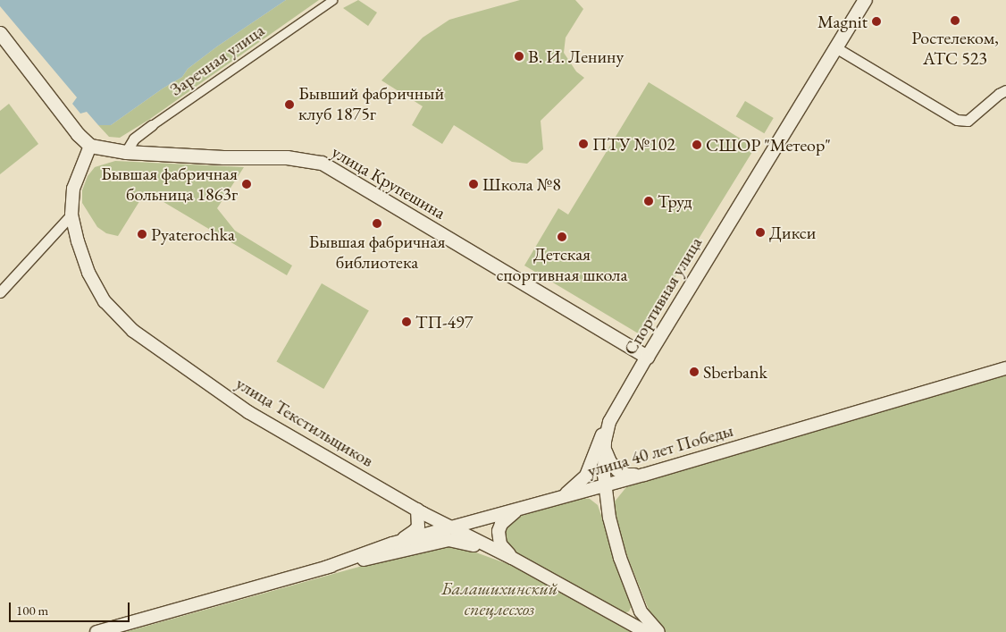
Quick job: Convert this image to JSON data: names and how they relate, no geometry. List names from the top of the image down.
{
  "streets": {
    "main road": ["улица Крупешина", "Спортивная улица"],
    "street": ["Заречная улица", "улица Текстильщиков", "улица 40 лет Победы"]
  },
  "crossings": [
    ["Заречная улица", "улица Крупешина"],
    ["улица Крупешина", "Спортивная улица"],
    ["улица Крупешина", "улица Текстильщиков"],
    ["Спортивная улица", "улица 40 лет Победы"],
    ["улица Текстильщиков", "улица 40 лет Победы"]
  ],
  "parks": ["Балашихинский спецлесхоз"],
  "places": [
    "Ростелеком, АТС 523",
    "Magnit",
    "В. И. Ленину",
    "Бывший фабричный клуб 1875г",
    "ПТУ №102",
    "СШОР \"Метеор\"",
    "Бывшая фабричная больница 1863г",
    "Школа №8",
    "Труд",
    "Бывшая фабричная библиотека",
    "Дикси",
    "Pyaterochka",
    "Детская спортивная школа",
    "ТП-497",
    "Sberbank"
  ],
  "scale_bar": "100 m"
}
